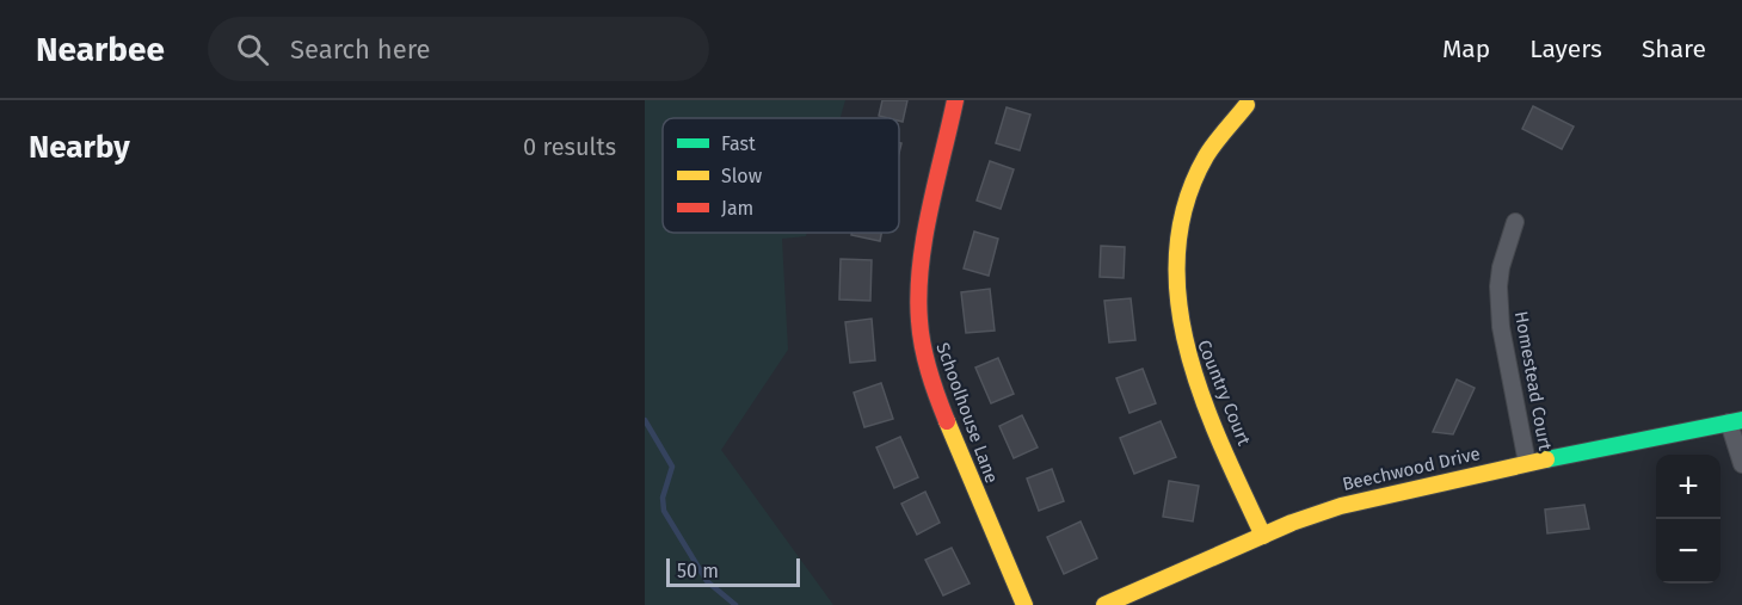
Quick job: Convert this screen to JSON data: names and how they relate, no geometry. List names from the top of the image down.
{
  "streets": {
    "street": [
      "Homestead Court",
      "Country Court",
      "Schoolhouse Lane",
      "Beechwood Drive"
    ]
  },
  "crossings": [
    ["Homestead Court", "Beechwood Drive"],
    ["Country Court", "Beechwood Drive"]
  ],
  "legend": ["Fast", "Slow", "Jam"],
  "scale_bar": "50 m",
  "page": {
    "header": "Nearbee",
    "search": "Search here",
    "nav": ["Map", "Layers", "Share"],
    "heading": ["Nearby", "0 results"],
    "map_buttons": ["+", "−"],
    "scale": "50 m"
  }
}
